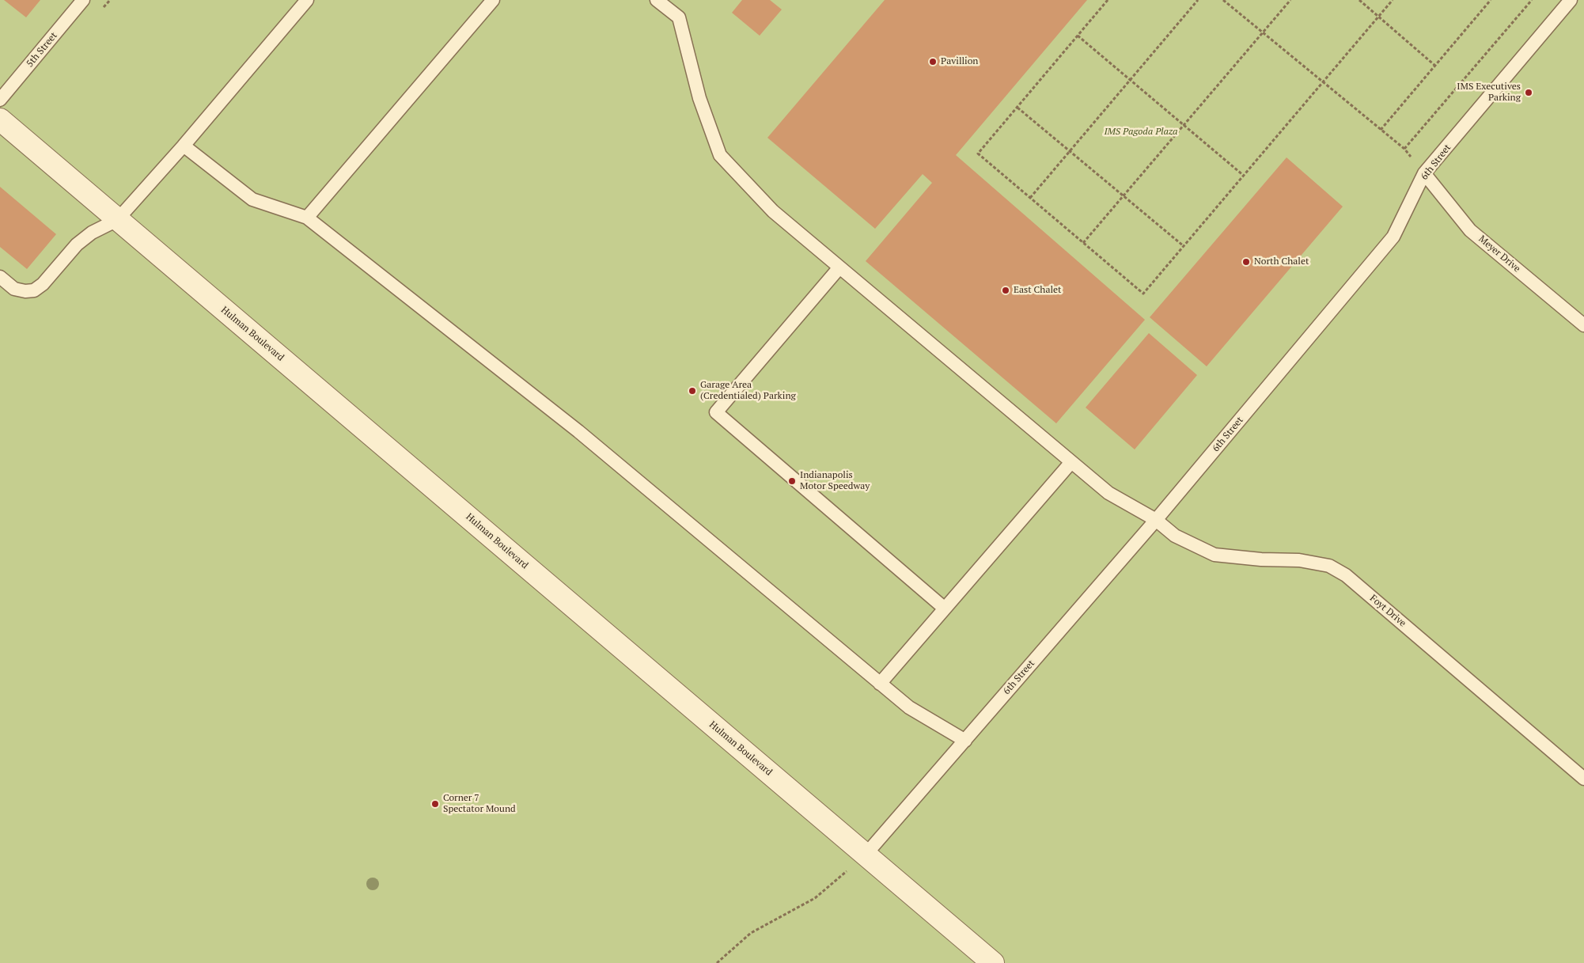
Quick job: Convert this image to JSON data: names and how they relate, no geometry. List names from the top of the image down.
{
  "streets": {
    "street": ["Hulman Boulevard"],
    "lane": [
      "5th Street",
      "6th Street",
      "Meyer Drive",
      "Foyt Drive"
    ]
  },
  "crossings": [
    ["6th Street", "Meyer Drive"],
    ["6th Street", "Hulman Boulevard"],
    ["6th Street", "Foyt Drive"]
  ],
  "parks": ["IMS Pagoda Plaza"],
  "places": [
    "Pavillion",
    "IMS Executives Parking",
    "North Chalet",
    "East Chalet",
    "Garage Area (Credentialed) Parking",
    "Indianapolis Motor Speedway",
    "Corner 7 Spectator Mound"
  ]
}
